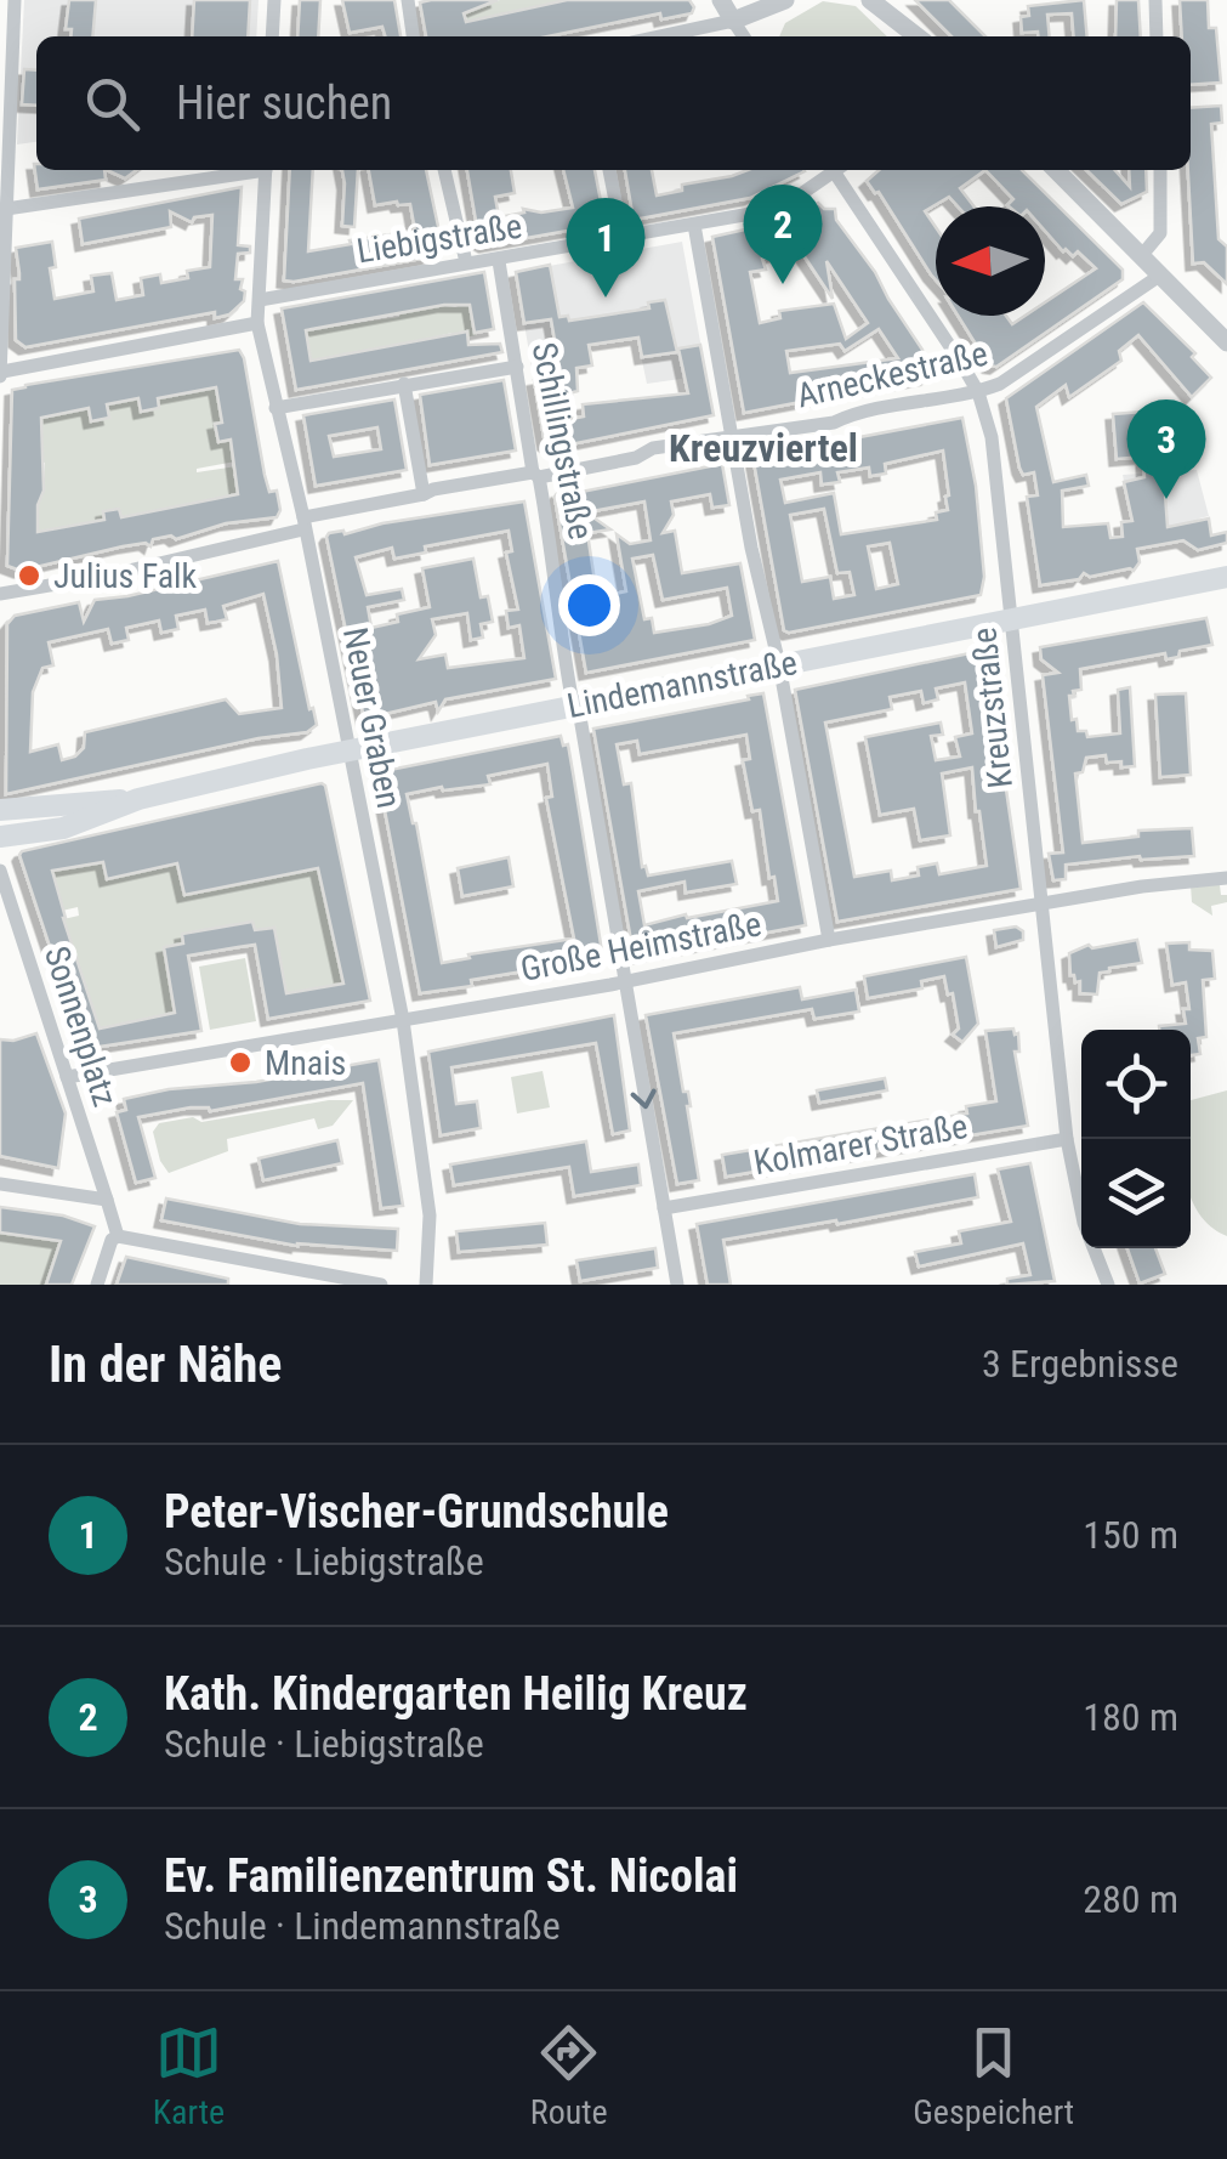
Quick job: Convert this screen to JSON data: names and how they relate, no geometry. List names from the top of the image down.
{
  "streets": {
    "main road": ["Lindemannstraße"],
    "street": [
      "Liebigstraße",
      "Arneckestraße",
      "Schillingstraße",
      "Kreuzstraße",
      "Neuer Graben",
      "Große Heimstraße",
      "Sonnenplatz",
      "Kolmarer Straße"
    ]
  },
  "crossings": [
    ["Liebigstraße", "Schillingstraße"],
    ["Liebigstraße", "Neuer Graben"],
    ["Arneckestraße", "Schillingstraße"],
    ["Arneckestraße", "Kreuzstraße"],
    ["Arneckestraße", "Neuer Graben"],
    ["Schillingstraße", "Lindemannstraße"],
    ["Schillingstraße", "Große Heimstraße"],
    ["Schillingstraße", "Kolmarer Straße"],
    ["Lindemannstraße", "Kreuzstraße"],
    ["Lindemannstraße", "Neuer Graben"],
    ["Kreuzstraße", "Große Heimstraße"],
    ["Kreuzstraße", "Kolmarer Straße"],
    ["Neuer Graben", "Große Heimstraße"],
    ["Große Heimstraße", "Sonnenplatz"]
  ],
  "districts": ["Kreuzviertel"],
  "places": ["Julius Falk", "Mnais"],
  "north": "left",
  "page": {
    "search": "Hier suchen",
    "pins": ["2", "1", "3"],
    "heading": ["In der Nähe", "3 Ergebnisse"],
    "list": [
      {
        "mark": "1",
        "name": "Peter-Vischer-Grundschule",
        "note": "Schule · Liebigstraße",
        "value": "150 m"
      },
      {
        "mark": "2",
        "name": "Kath. Kindergarten Heilig Kreuz",
        "note": "Schule · Liebigstraße",
        "value": "180 m"
      },
      {
        "mark": "3",
        "name": "Ev. Familienzentrum St. Nicolai",
        "note": "Schule · Lindemannstraße",
        "value": "280 m"
      }
    ],
    "nav": ["Karte", "Route", "Gespeichert"]
  }
}
